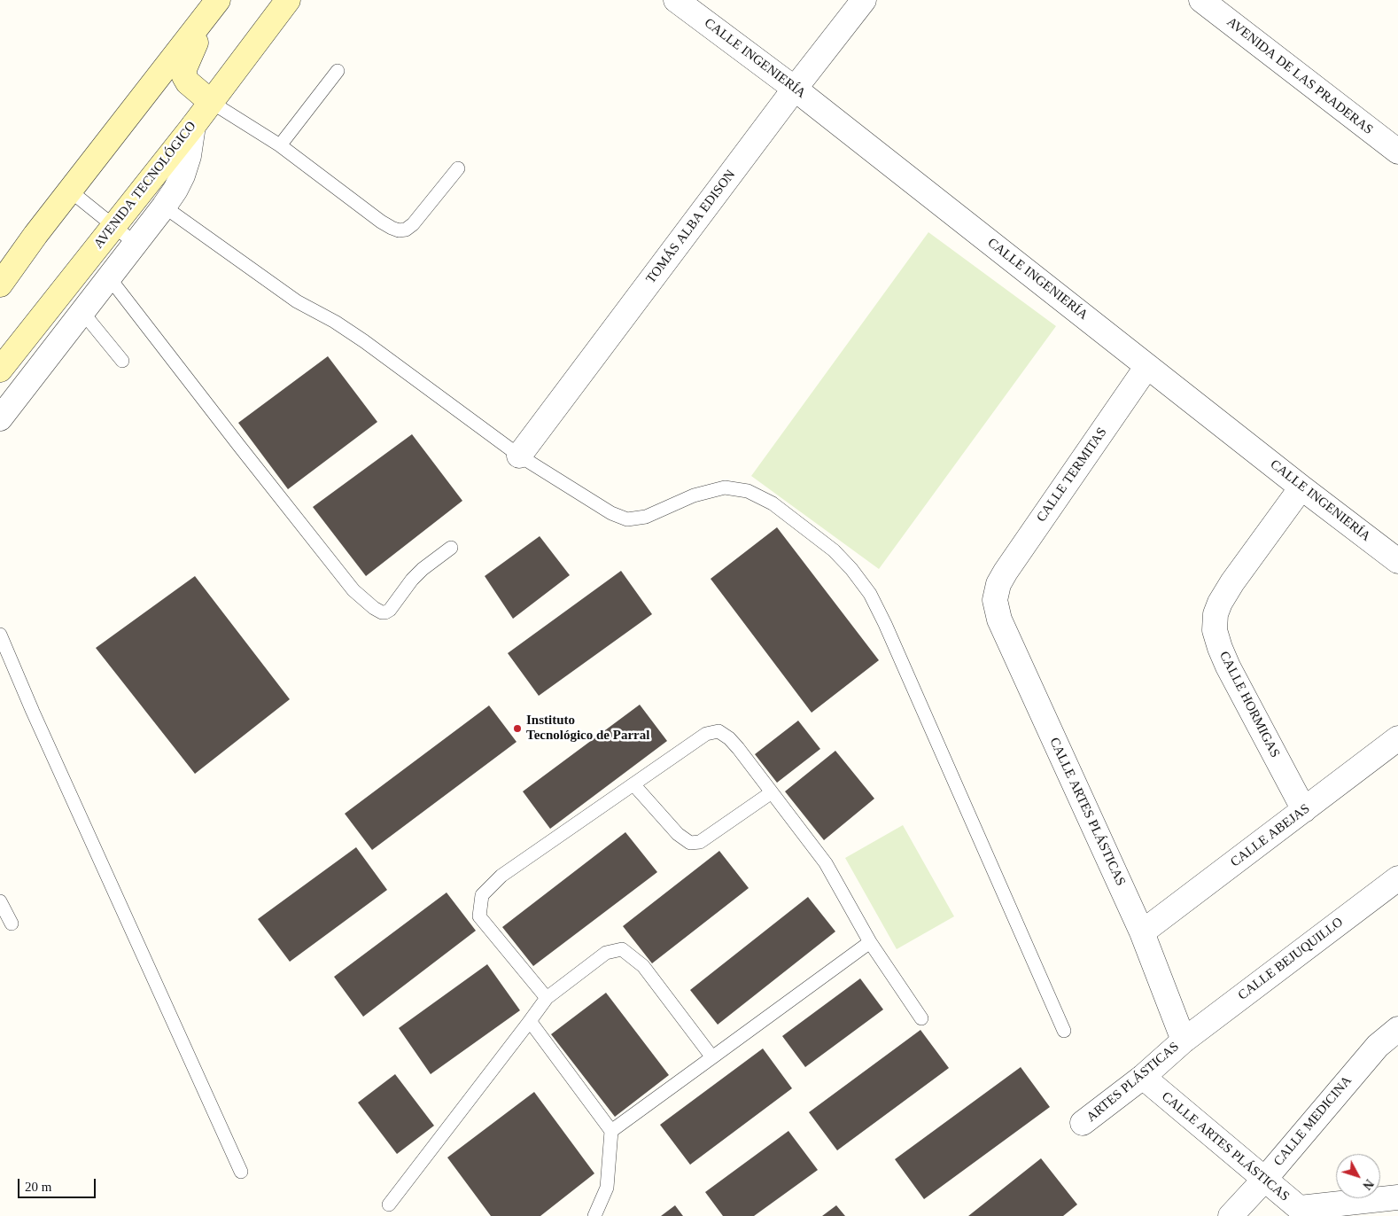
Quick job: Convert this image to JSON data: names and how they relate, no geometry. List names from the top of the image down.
{
  "streets": {
    "main road": ["AVENIDA TECNOLÓGICO"],
    "street": [
      "CALLE INGENIERÍA",
      "AVENIDA DE LAS PRADERAS",
      "TOMÁS ALBA EDISON",
      "CALLE TERMITAS",
      "CALLE HORMIGAS",
      "CALLE ARTES PLÁSTICAS",
      "CALLE ABEJAS",
      "CALLE BEJUQUILLO",
      "ARTES PLÁSTICAS",
      "CALLE MEDICINA"
    ]
  },
  "crossings": [
    ["CALLE INGENIERÍA", "TOMÁS ALBA EDISON"],
    ["CALLE INGENIERÍA", "CALLE TERMITAS"],
    ["CALLE INGENIERÍA", "CALLE HORMIGAS"],
    ["CALLE TERMITAS", "CALLE ARTES PLÁSTICAS"],
    ["CALLE HORMIGAS", "CALLE ABEJAS"],
    ["CALLE ARTES PLÁSTICAS", "CALLE ABEJAS"],
    ["CALLE ARTES PLÁSTICAS", "CALLE BEJUQUILLO"],
    ["CALLE ARTES PLÁSTICAS", "ARTES PLÁSTICAS"],
    ["CALLE ARTES PLÁSTICAS", "CALLE MEDICINA"],
    ["CALLE BEJUQUILLO", "ARTES PLÁSTICAS"]
  ],
  "places": ["Instituto Tecnológico de Parral"],
  "scale_bar": "20 m",
  "north": "bottom right"
}
